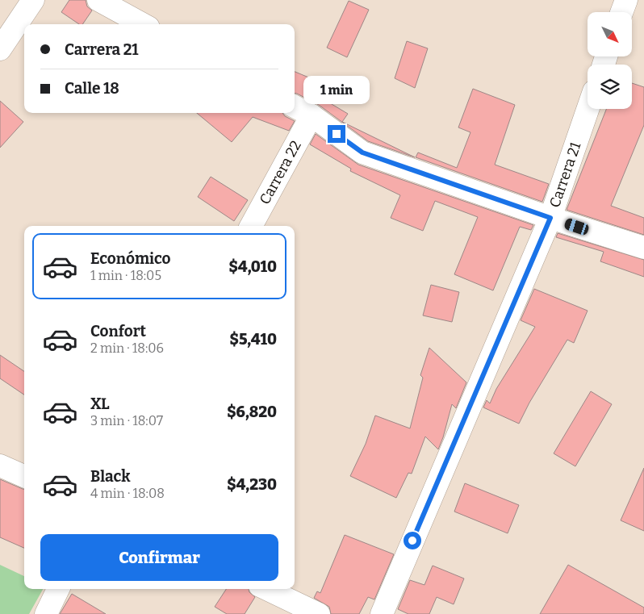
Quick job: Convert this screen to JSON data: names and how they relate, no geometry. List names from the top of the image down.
{
  "streets": {
    "street": ["Carrera 22", "Carrera 21"]
  },
  "north": "bottom right",
  "page": {
    "banner": ["Carrera 21", "Calle 18"],
    "bubble": "1 min",
    "list": [
      {
        "name": "Económico",
        "note": "1 min · 18:05",
        "value": "$4,010"
      },
      {
        "name": "Confort",
        "note": "2 min · 18:06",
        "value": "$5,410"
      },
      {
        "name": "XL",
        "note": "3 min · 18:07",
        "value": "$6,820"
      },
      {
        "name": "Black",
        "note": "4 min · 18:08",
        "value": "$4,230"
      }
    ],
    "buttons": "Confirmar"
  }
}
